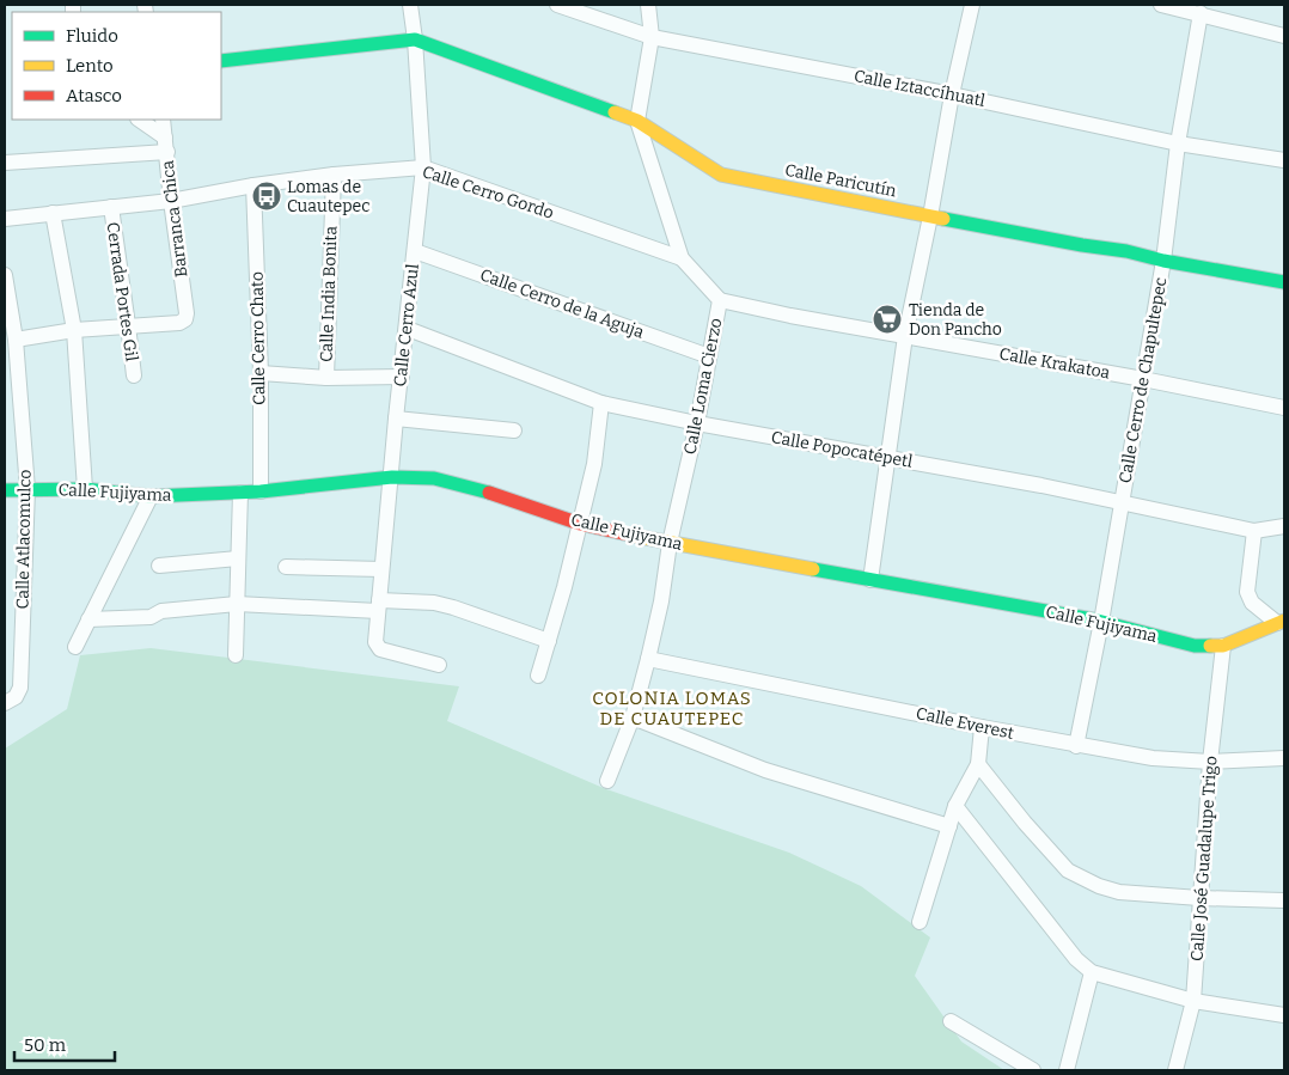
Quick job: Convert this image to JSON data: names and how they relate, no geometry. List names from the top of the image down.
{
  "streets": {
    "street": [
      "Calle Iztaccíhuatl",
      "Calle Paricutín",
      "Calle Cerro Gordo",
      "Barranca Chica",
      "Cerrada Portes Gil",
      "Calle India Bonita",
      "Calle Cerro de la Aguja",
      "Calle Cerro Azul",
      "Calle Cerro Chato",
      "Calle Krakatoa",
      "Calle Cerro de Chapultepec",
      "Calle Loma Cierzo",
      "Calle Popocatépetl",
      "Calle Fujiyama",
      "Calle Atlacomulco",
      "Calle Everest",
      "Calle José Guadalupe Trigo"
    ]
  },
  "crossings": [
    ["Calle Iztaccíhuatl", "Calle Cerro de Chapultepec"],
    ["Calle Iztaccíhuatl", "Calle Loma Cierzo"],
    ["Calle Paricutín", "Calle Cerro Azul"],
    ["Calle Paricutín", "Calle Cerro de Chapultepec"],
    ["Calle Paricutín", "Calle Loma Cierzo"],
    ["Calle Cerro Gordo", "Barranca Chica"],
    ["Calle Cerro Gordo", "Cerrada Portes Gil"],
    ["Calle Cerro Gordo", "Calle India Bonita"],
    ["Calle Cerro Gordo", "Calle Cerro Azul"],
    ["Calle Cerro Gordo", "Calle Cerro Chato"],
    ["Calle Cerro Gordo", "Calle Loma Cierzo"],
    ["Barranca Chica", "Cerrada Portes Gil"],
    ["Calle Cerro de la Aguja", "Calle Cerro Azul"],
    ["Calle Cerro de la Aguja", "Calle Loma Cierzo"],
    ["Calle Cerro Azul", "Calle Popocatépetl"],
    ["Calle Cerro Azul", "Calle Fujiyama"],
    ["Calle Cerro Chato", "Calle Fujiyama"],
    ["Calle Krakatoa", "Calle Cerro de Chapultepec"],
    ["Calle Krakatoa", "Calle Loma Cierzo"],
    ["Calle Cerro de Chapultepec", "Calle Popocatépetl"],
    ["Calle Cerro de Chapultepec", "Calle Fujiyama"],
    ["Calle Cerro de Chapultepec", "Calle Everest"],
    ["Calle Loma Cierzo", "Calle Popocatépetl"],
    ["Calle Loma Cierzo", "Calle Fujiyama"],
    ["Calle Loma Cierzo", "Calle Everest"],
    ["Calle Fujiyama", "Calle Atlacomulco"],
    ["Calle Fujiyama", "Calle José Guadalupe Trigo"],
    ["Calle Everest", "Calle José Guadalupe Trigo"]
  ],
  "districts": ["COLONIA LOMAS DE CUAUTEPEC"],
  "places": {
    "bus stop": ["Lomas de Cuautepec"],
    "supermarket": ["Tienda de Don Pancho"]
  },
  "legend": ["Fluido", "Lento", "Atasco"],
  "scale_bar": "50 m"
}
